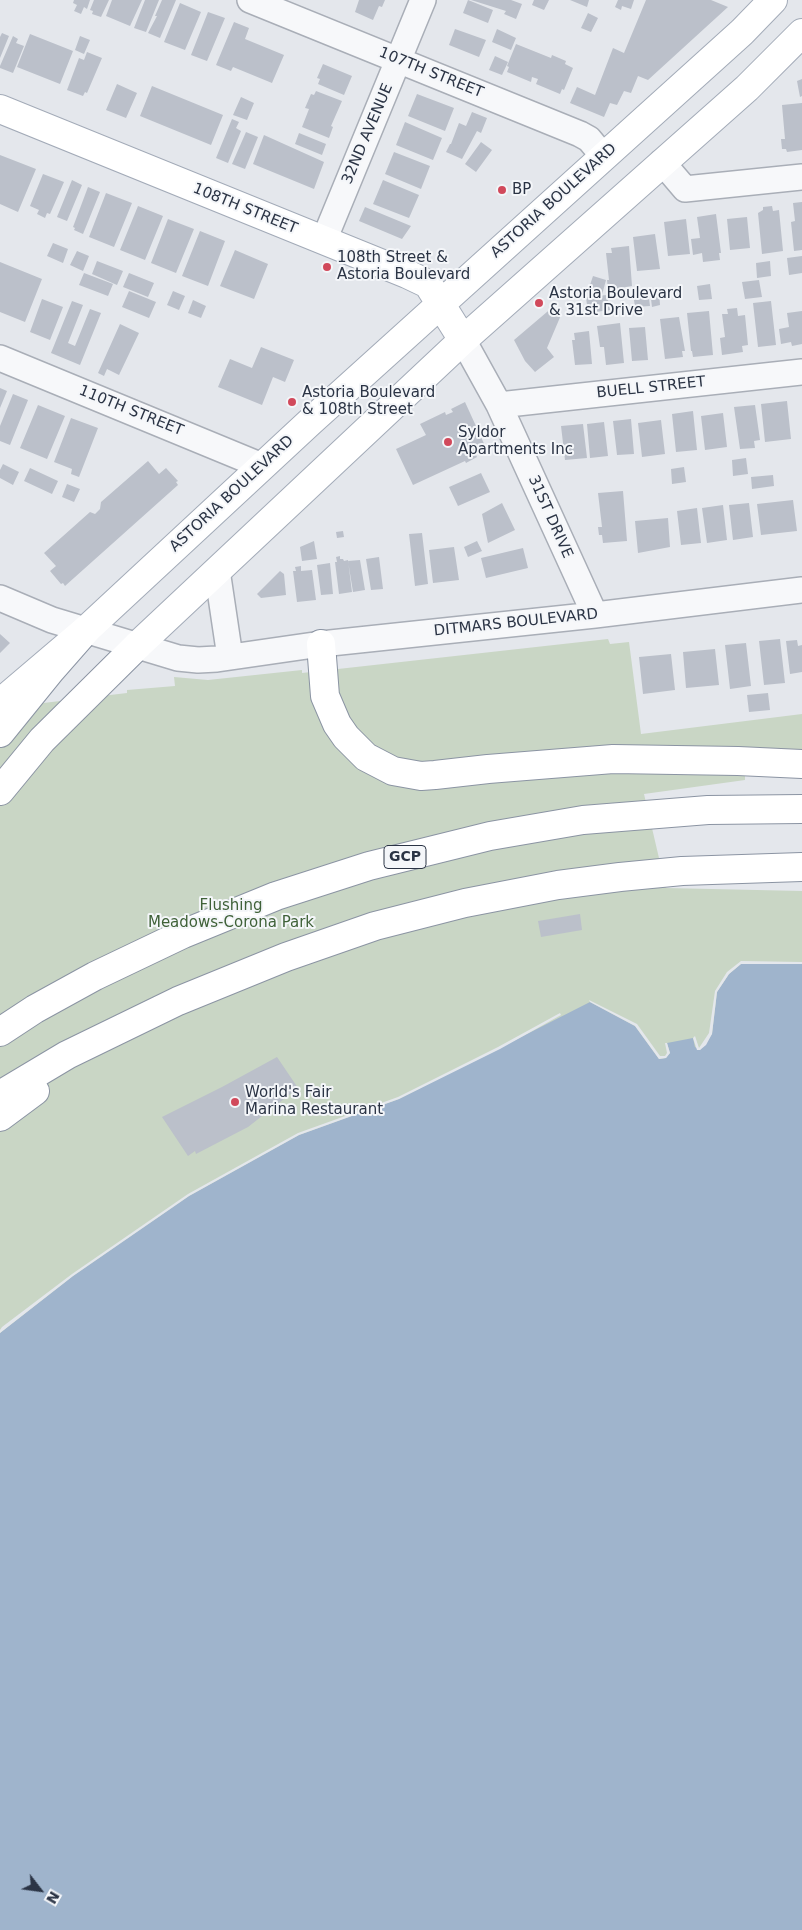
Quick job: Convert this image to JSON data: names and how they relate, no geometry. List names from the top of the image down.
{
  "streets": {
    "main road": ["ASTORIA BOULEVARD", "108TH STREET", "GCP"],
    "street": [
      "107TH STREET",
      "32ND AVENUE",
      "BUELL STREET",
      "110TH STREET",
      "31ST DRIVE",
      "DITMARS BOULEVARD"
    ]
  },
  "crossings": [
    ["107TH STREET", "32ND AVENUE"],
    ["107TH STREET", "ASTORIA BOULEVARD"],
    ["32ND AVENUE", "108TH STREET"],
    ["ASTORIA BOULEVARD", "108TH STREET"],
    ["ASTORIA BOULEVARD", "110TH STREET"],
    ["ASTORIA BOULEVARD", "DITMARS BOULEVARD"],
    ["108TH STREET", "31ST DRIVE"],
    ["BUELL STREET", "31ST DRIVE"],
    ["31ST DRIVE", "DITMARS BOULEVARD"]
  ],
  "parks": ["Flushing Meadows-Corona Park"],
  "places": [
    "BP",
    "108th Street & Astoria Boulevard",
    "Astoria Boulevard & 31st Drive",
    "Astoria Boulevard & 108th Street",
    "Syldor Apartments Inc",
    "World's Fair Marina Restaurant"
  ],
  "north": "bottom right"
}
